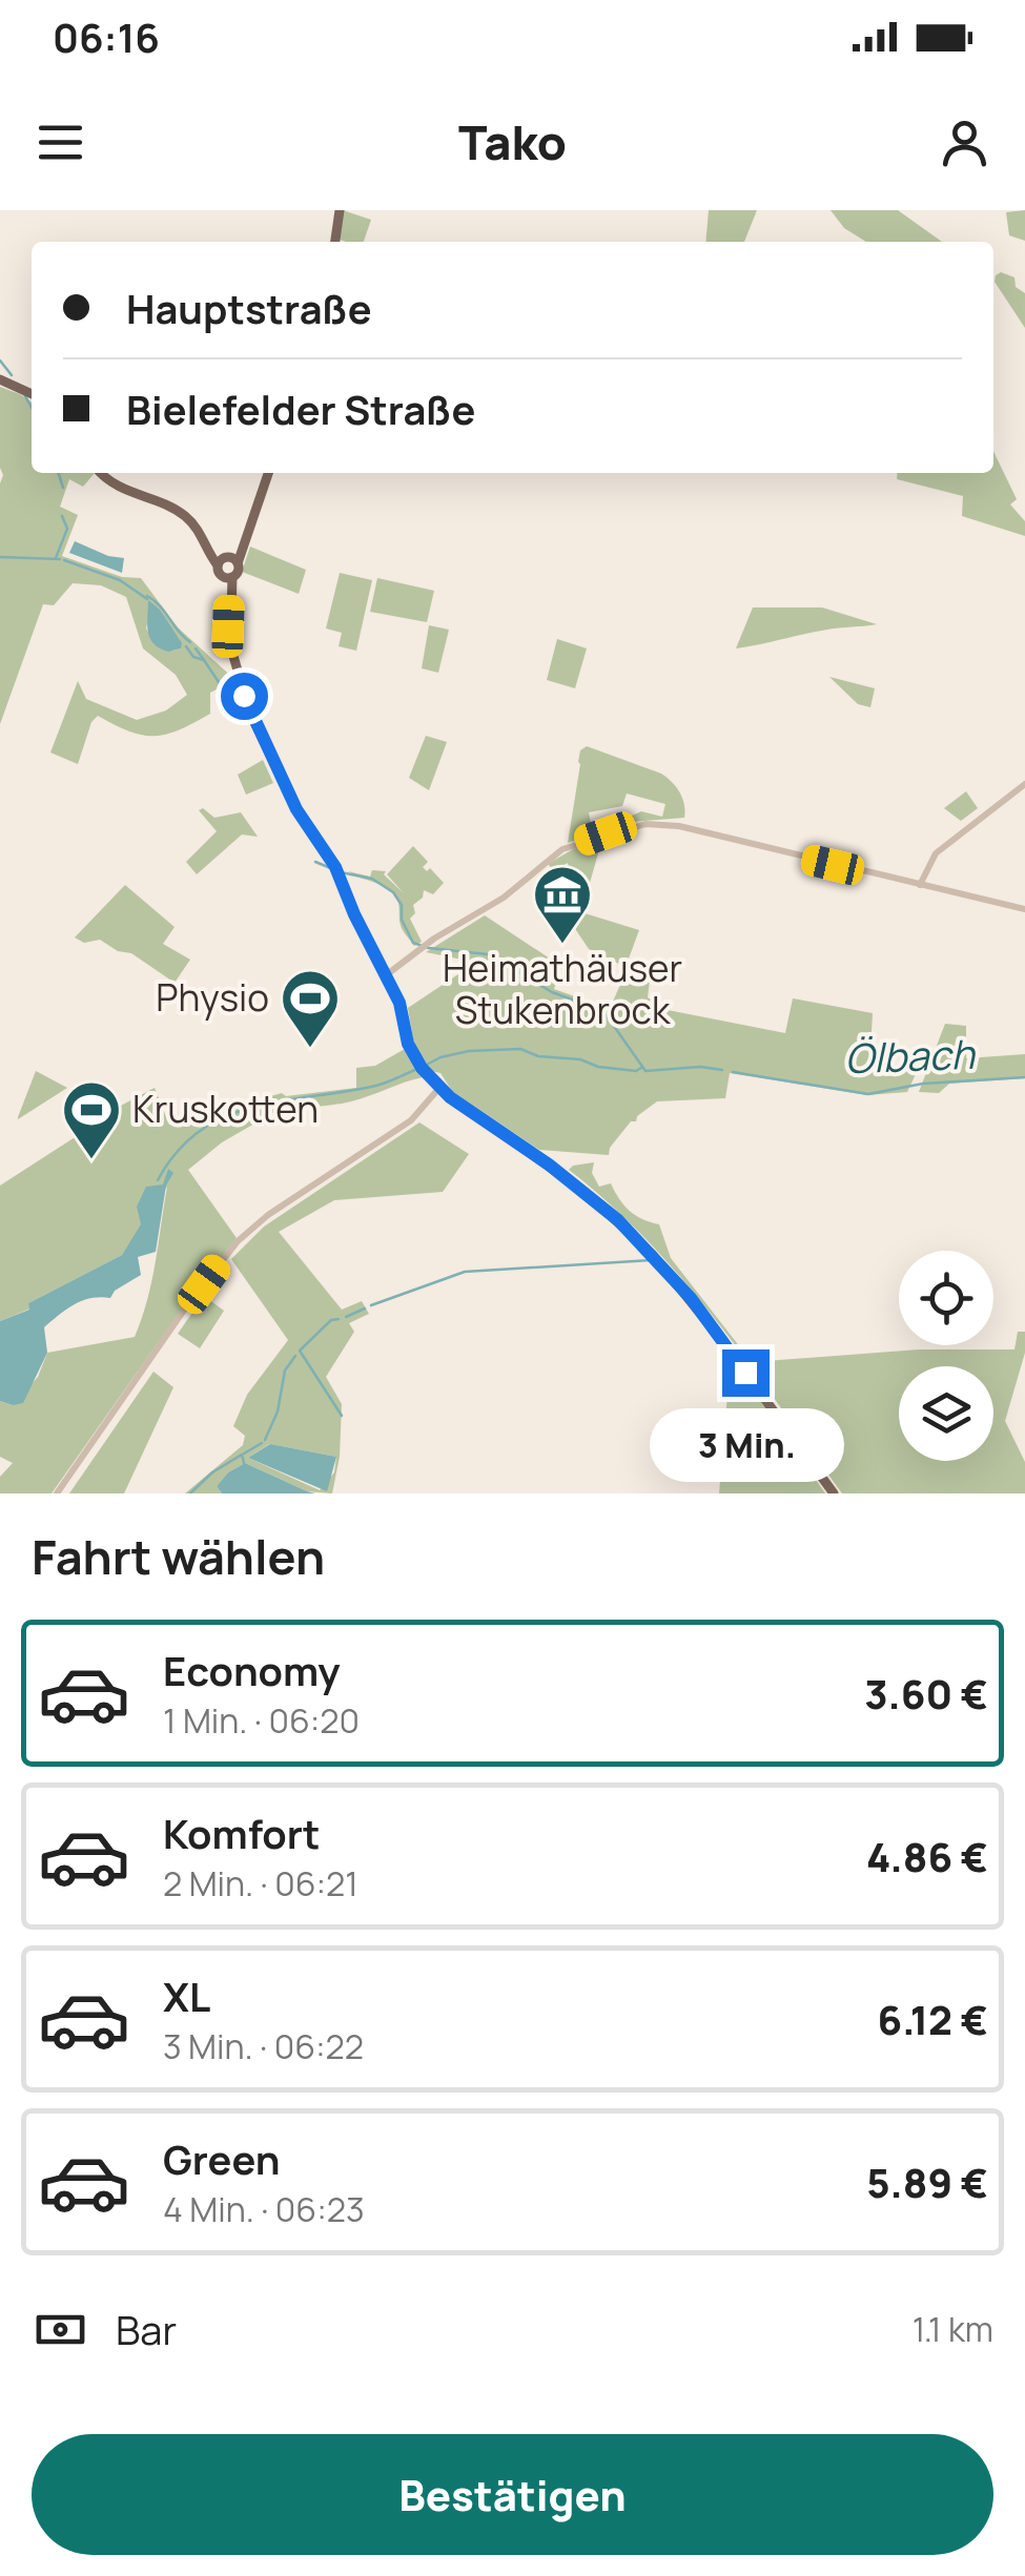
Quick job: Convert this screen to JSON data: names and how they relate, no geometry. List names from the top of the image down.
{
  "water": ["Ölbach"],
  "places": {
    "museum": ["Heimathäuser Stukenbrock"],
    "sports": ["Physio", "Kruskotten"]
  },
  "page": {
    "status": "06:16",
    "header": "Tako",
    "banner": ["Hauptstraße", "Bielefelder Straße"],
    "bubble": "3 Min.",
    "heading": "Fahrt wählen",
    "list": [
      {
        "name": "Economy",
        "note": "1 Min. · 06:20",
        "value": "3.60 €"
      },
      {
        "name": "Komfort",
        "note": "2 Min. · 06:21",
        "value": "4.86 €"
      },
      {
        "name": "XL",
        "note": "3 Min. · 06:22",
        "value": "6.12 €"
      },
      {
        "name": "Green",
        "note": "4 Min. · 06:23",
        "value": "5.89 €"
      }
    ],
    "pay": ["Bar", "1.1 km"],
    "buttons": "Bestätigen"
  }
}
